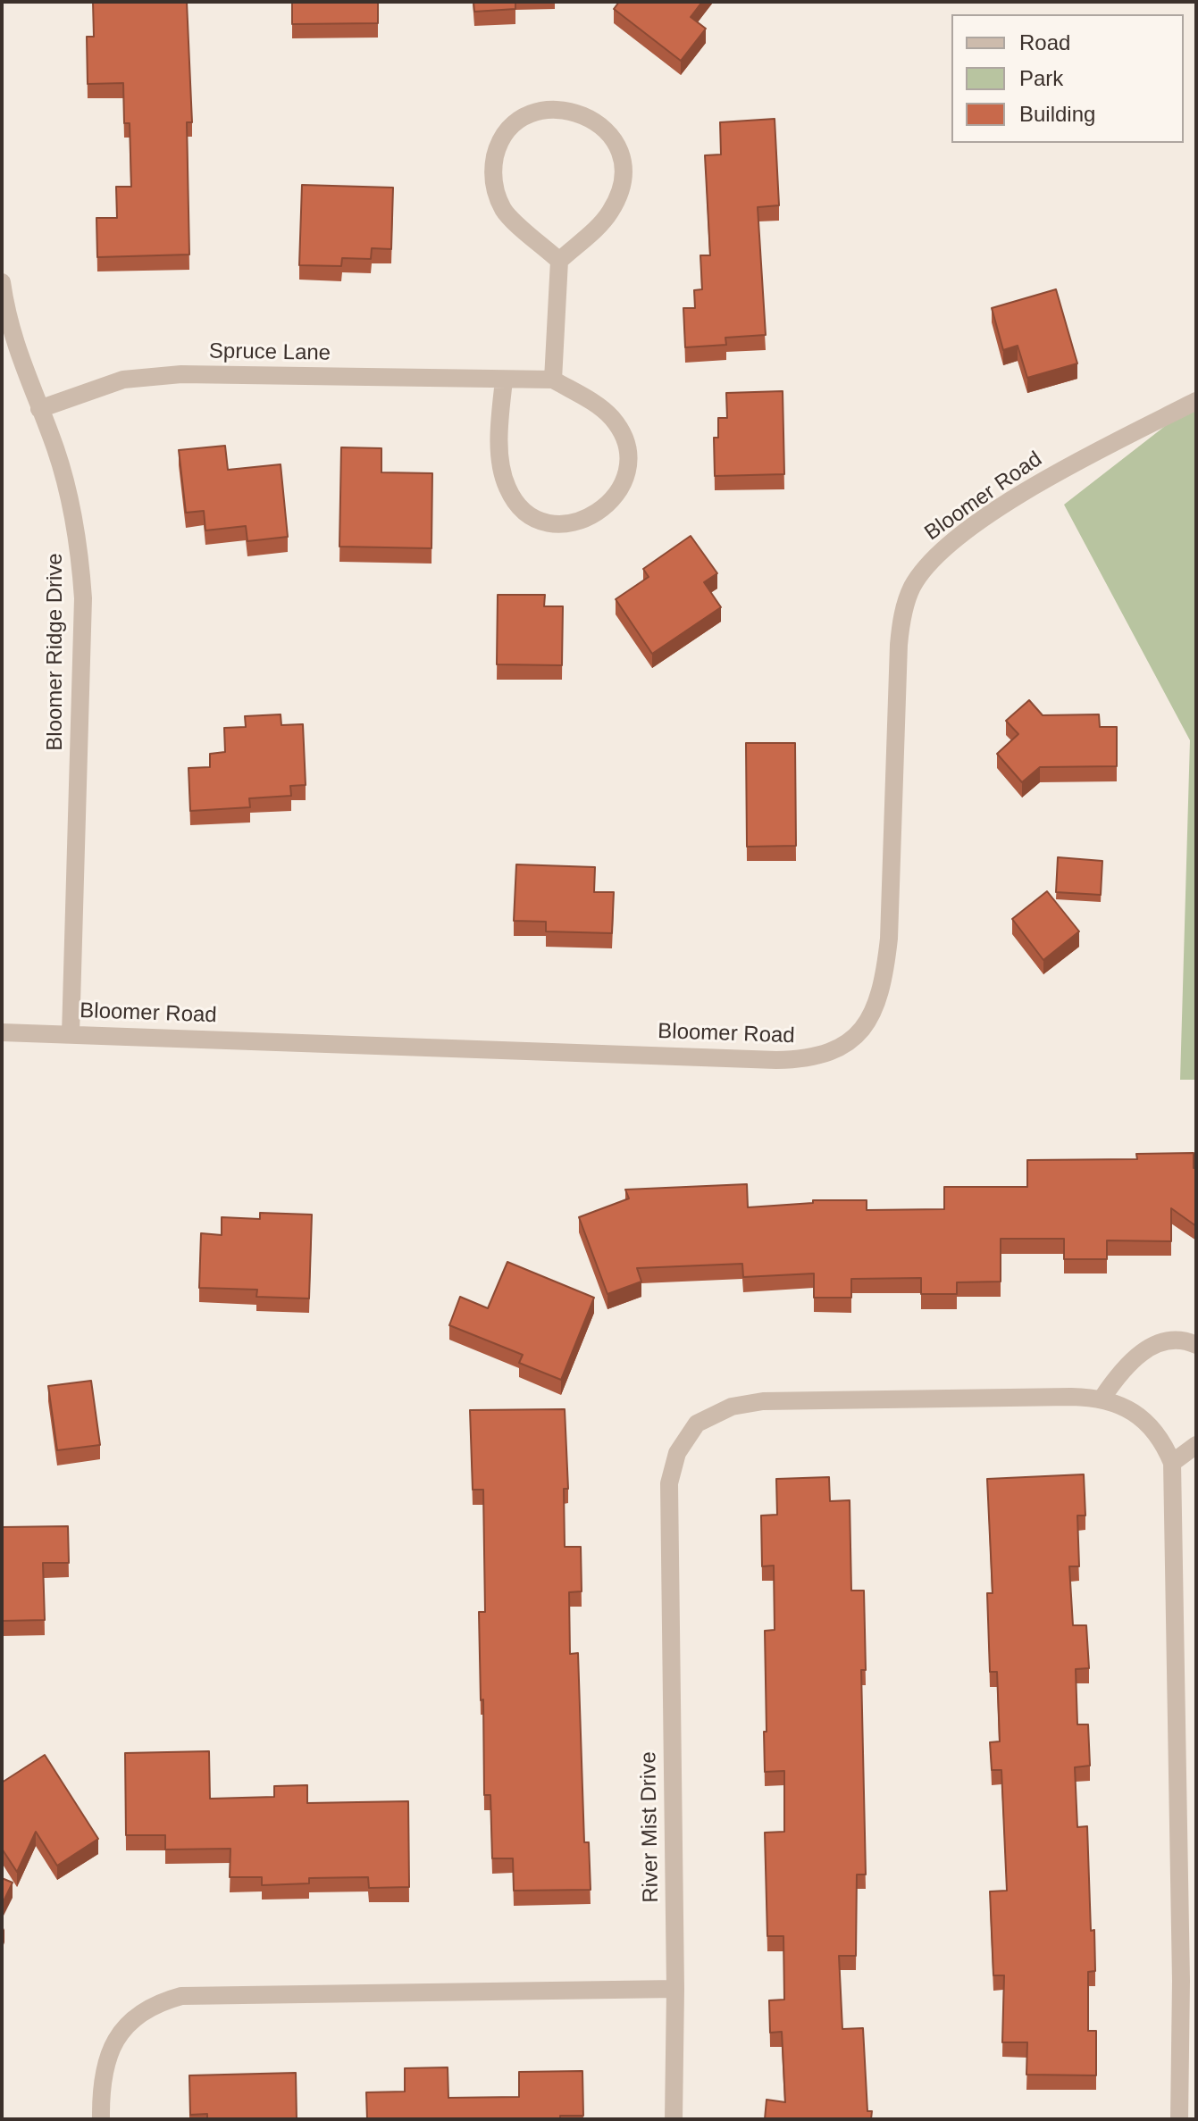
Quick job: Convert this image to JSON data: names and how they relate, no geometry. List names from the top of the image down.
{
  "streets": {
    "street": [
      "Spruce Lane",
      "Bloomer Road",
      "Bloomer Ridge Drive",
      "River Mist Drive"
    ]
  },
  "crossings": [
    ["Spruce Lane", "Bloomer Ridge Drive"],
    ["Bloomer Road", "Bloomer Ridge Drive"]
  ],
  "legend": ["Road", "Park", "Building"]
}
